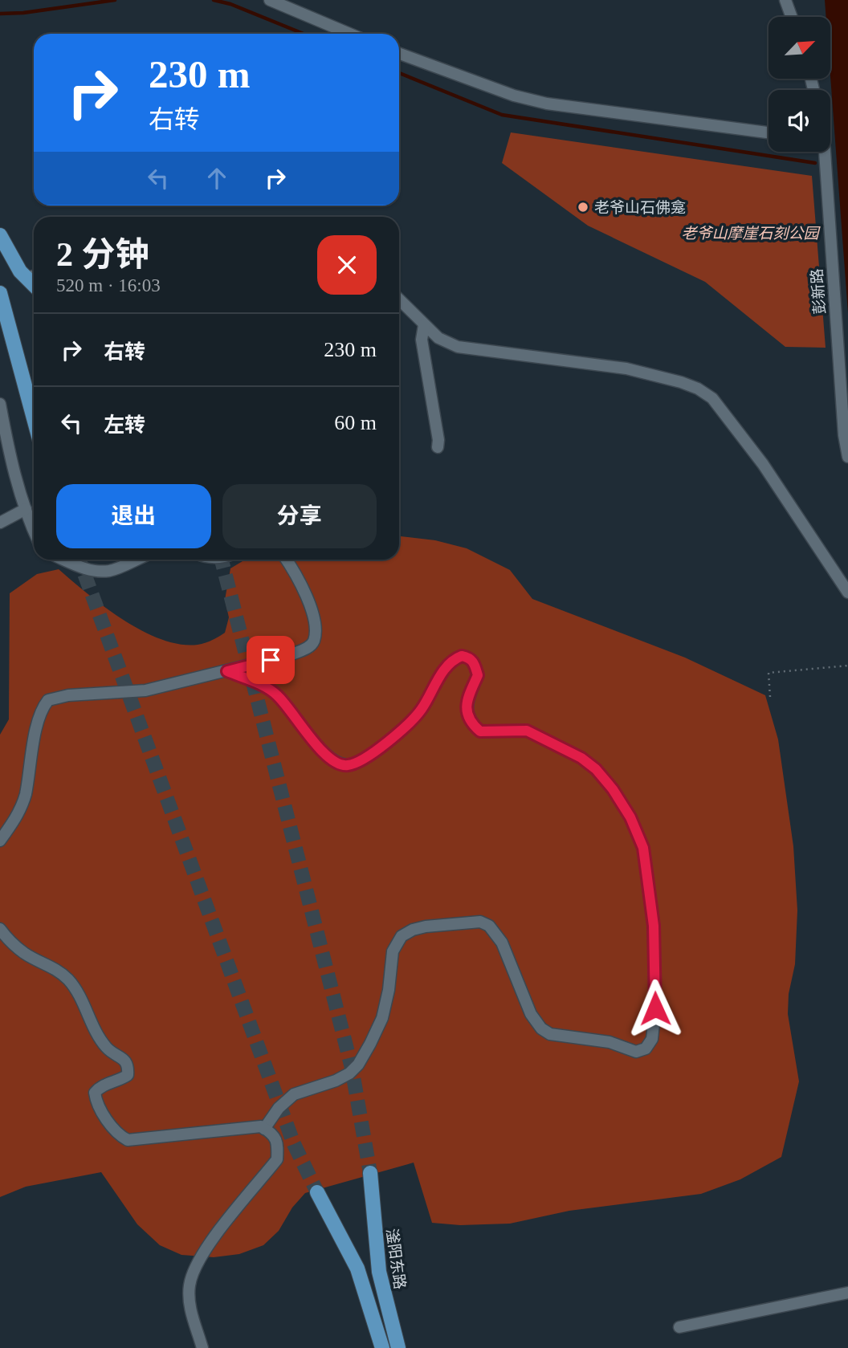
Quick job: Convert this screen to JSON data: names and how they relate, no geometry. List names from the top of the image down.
{
  "streets": {
    "main road": ["滏阳东路"],
    "street": ["彭新路"]
  },
  "parks": ["老爷山摩崖石刻公园"],
  "places": ["老爷山石佛龛"],
  "north": "top right",
  "page": {
    "turn": ["230 m", "右转"],
    "heading": ["2 分钟", "520 m · 16:03"],
    "list": [
      {
        "name": "右转",
        "value": "230 m"
      },
      {
        "name": "左转",
        "value": "60 m"
      }
    ],
    "buttons": ["退出", "分享"]
  }
}
